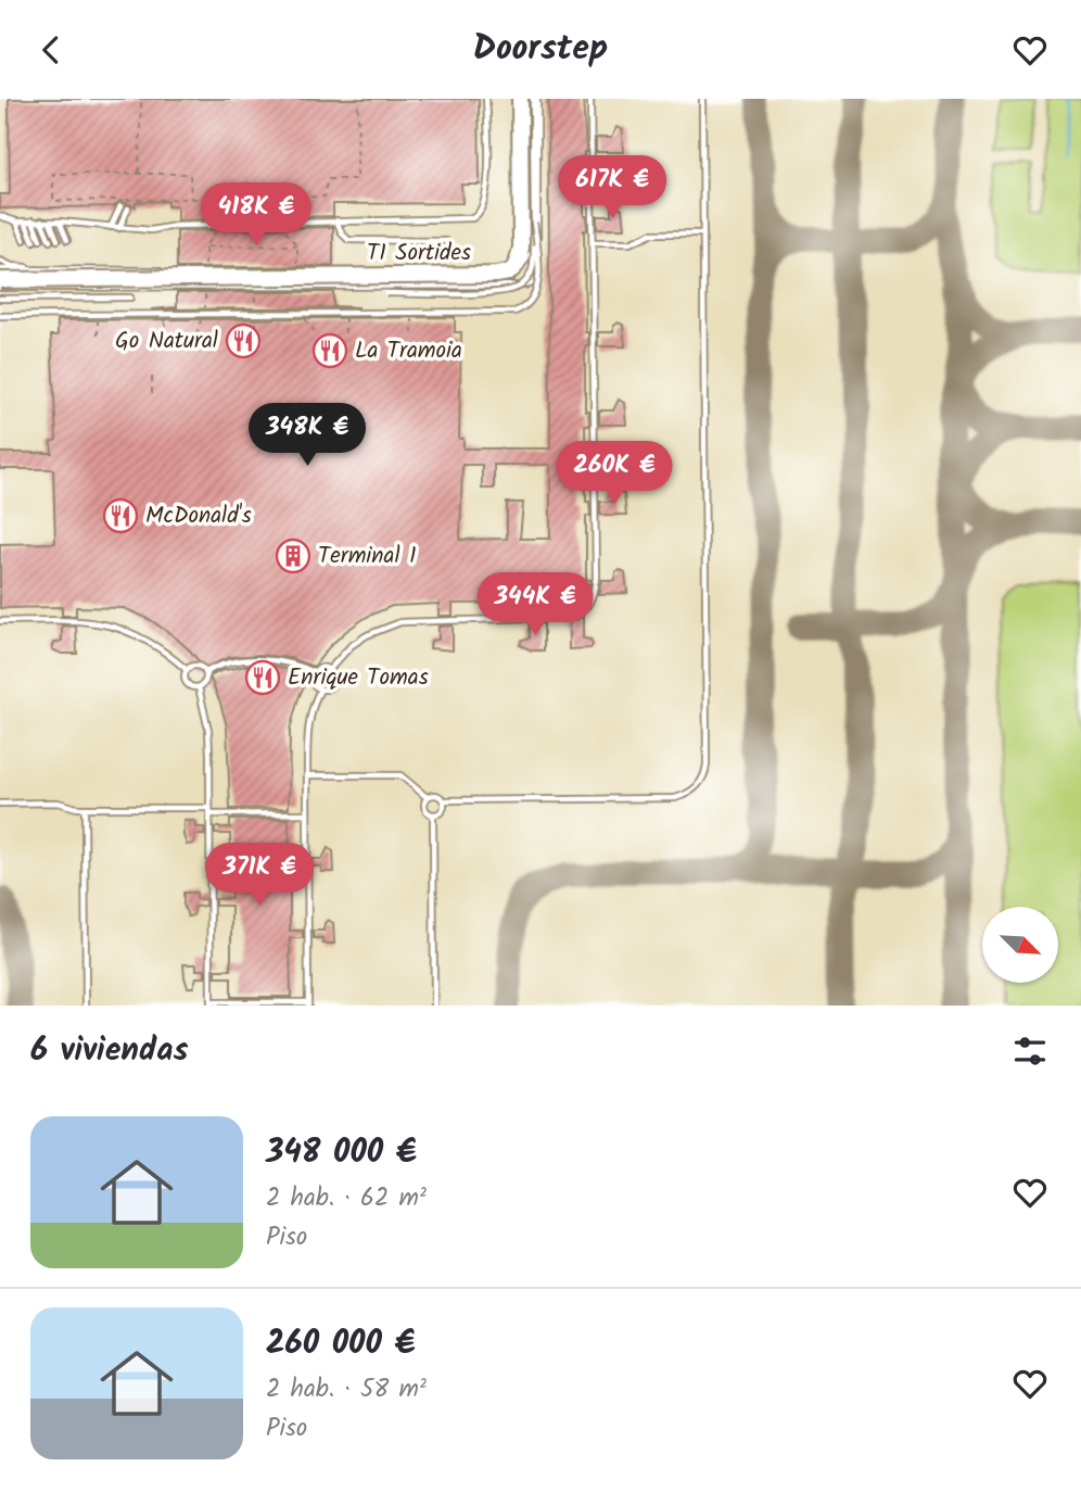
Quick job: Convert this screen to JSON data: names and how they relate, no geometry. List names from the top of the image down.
{
  "streets": {
    "main road": ["T1 Sortides"]
  },
  "places": {
    "restaurant": [
      "Go Natural",
      "La Tramoia",
      "McDonald's",
      "Enrique Tomas"
    ],
    "building": ["Terminal 1"]
  },
  "north": "bottom right",
  "page": {
    "header": "Doorstep",
    "price": [
      "617K €",
      "418K €",
      "348K €",
      "260K €",
      "344K €",
      "371K €"
    ],
    "heading": "6 viviendas",
    "list": [
      {
        "name": "348 000 €",
        "note": "2 hab. · 62 m² · Piso"
      },
      {
        "name": "260 000 €",
        "note": "2 hab. · 58 m² · Piso"
      }
    ]
  }
}
